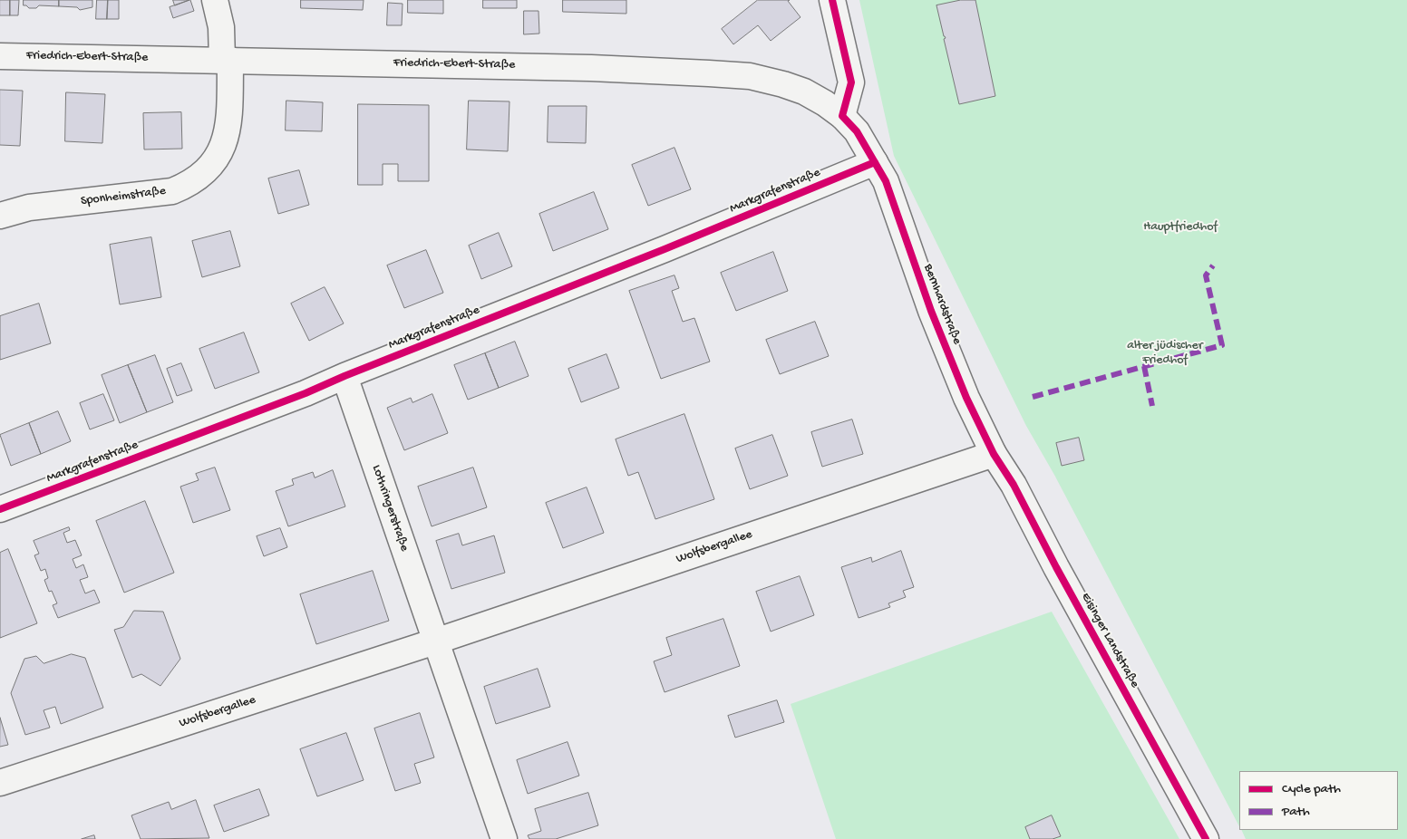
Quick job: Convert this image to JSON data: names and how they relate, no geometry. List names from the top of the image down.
{
  "streets": {
    "street": [
      "Friedrich-Ebert-Straße",
      "Markgrafenstraße",
      "Sponheimstraße",
      "Bernhardstraße",
      "Lothringerstraße",
      "Wolfsbergallee",
      "Eisinger Landstraße"
    ]
  },
  "crossings": [
    ["Friedrich-Ebert-Straße", "Markgrafenstraße"],
    ["Friedrich-Ebert-Straße", "Sponheimstraße"],
    ["Friedrich-Ebert-Straße", "Bernhardstraße"],
    ["Markgrafenstraße", "Bernhardstraße"],
    ["Markgrafenstraße", "Lothringerstraße"],
    ["Bernhardstraße", "Wolfsbergallee"],
    ["Bernhardstraße", "Eisinger Landstraße"],
    ["Lothringerstraße", "Wolfsbergallee"],
    ["Wolfsbergallee", "Eisinger Landstraße"]
  ],
  "parks": ["Hauptfriedhof", "alter jüdischer Friedhof"],
  "legend": ["Cycle path", "Path"]
}
